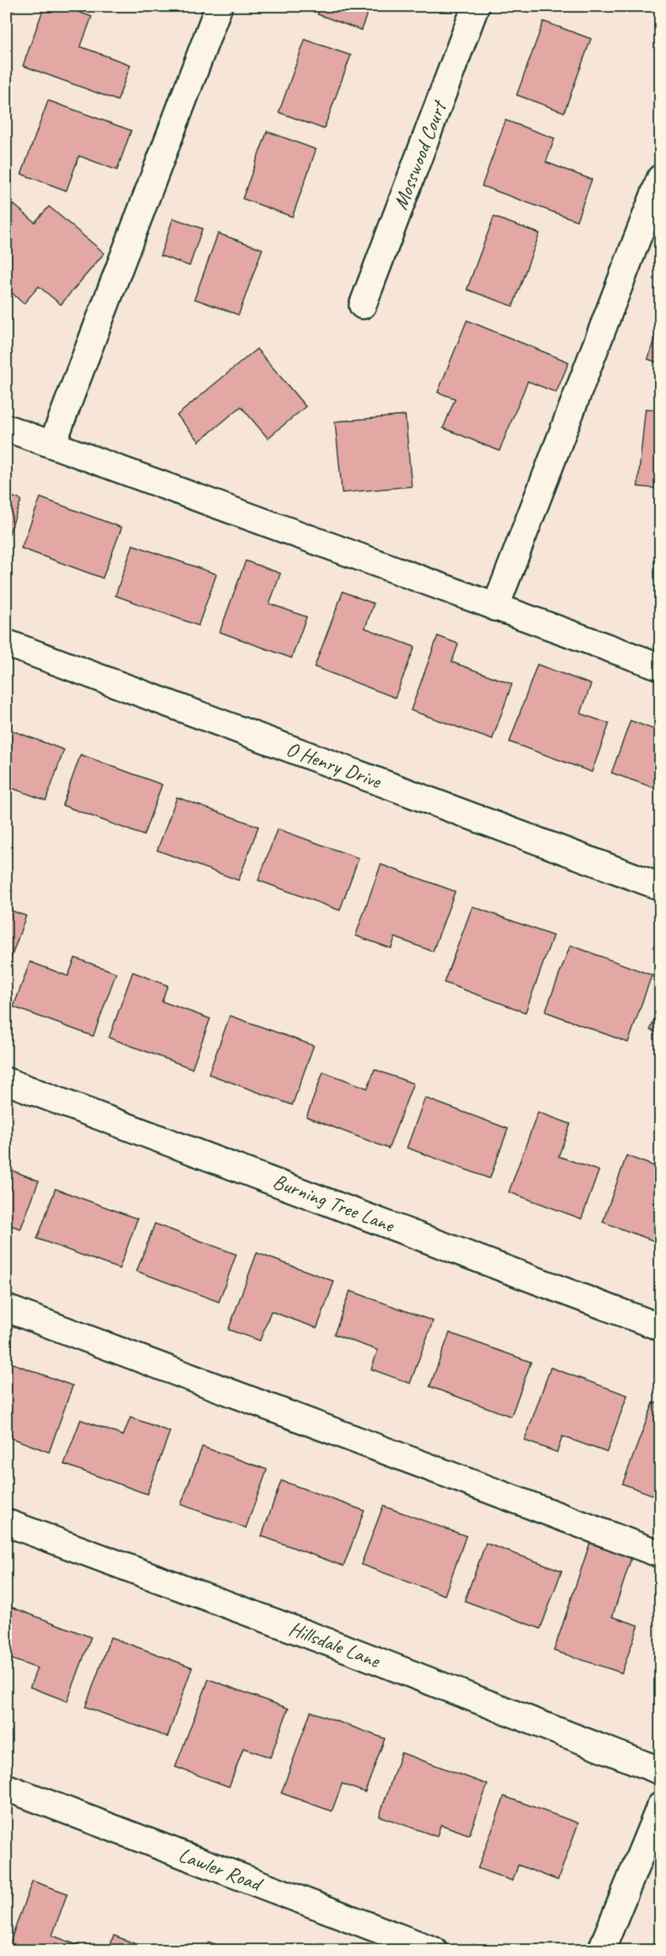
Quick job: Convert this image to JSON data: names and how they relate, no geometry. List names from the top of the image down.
{
  "streets": {
    "street": [
      "Mosswood Court",
      "O Henry Drive",
      "Burning Tree Lane",
      "Hillsdale Lane",
      "Lawler Road"
    ]
  }
}
